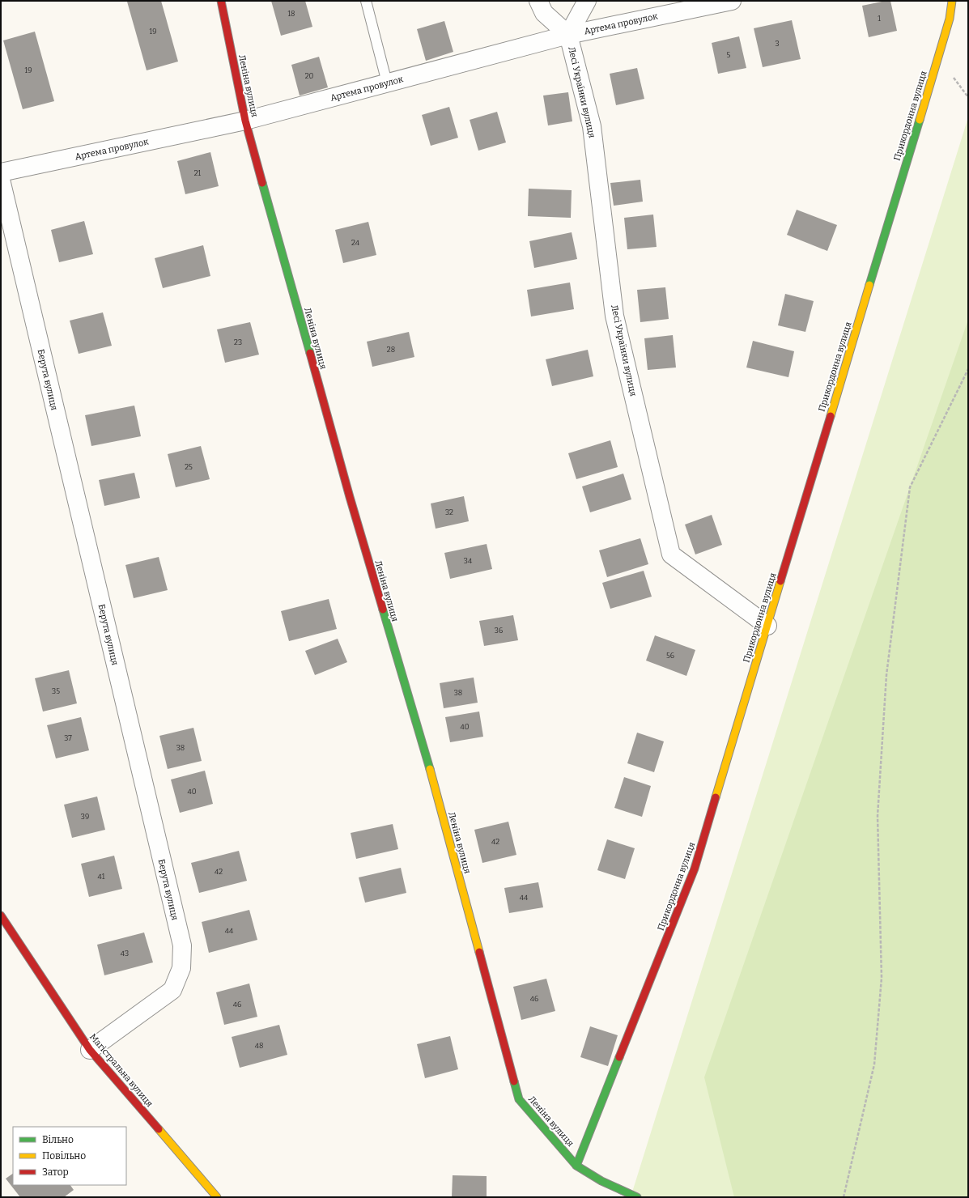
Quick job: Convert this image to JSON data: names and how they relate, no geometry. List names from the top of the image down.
{
  "streets": {
    "street": [
      "Артема провулок",
      "Леніна вулиця",
      "Лесі Українки вулиця",
      "Прикордонна вулиця",
      "Берута вулиця",
      "Магістральна вулиця"
    ]
  },
  "crossings": [
    ["Артема провулок", "Леніна вулиця"],
    ["Артема провулок", "Лесі Українки вулиця"],
    ["Леніна вулиця", "Прикордонна вулиця"],
    ["Лесі Українки вулиця", "Прикордонна вулиця"],
    ["Берута вулиця", "Магістральна вулиця"]
  ],
  "house_numbers": [
    "18",
    "1",
    "19",
    "3",
    "5",
    "19",
    "20",
    "21",
    "24",
    "23",
    "28",
    "25",
    "32",
    "34",
    "36",
    "56",
    "35",
    "38",
    "40",
    "37",
    "38",
    "40",
    "39",
    "42",
    "42",
    "41",
    "44",
    "44",
    "43",
    "46",
    "46",
    "48"
  ],
  "legend": ["Вільно", "Повільно", "Затор"]
}
